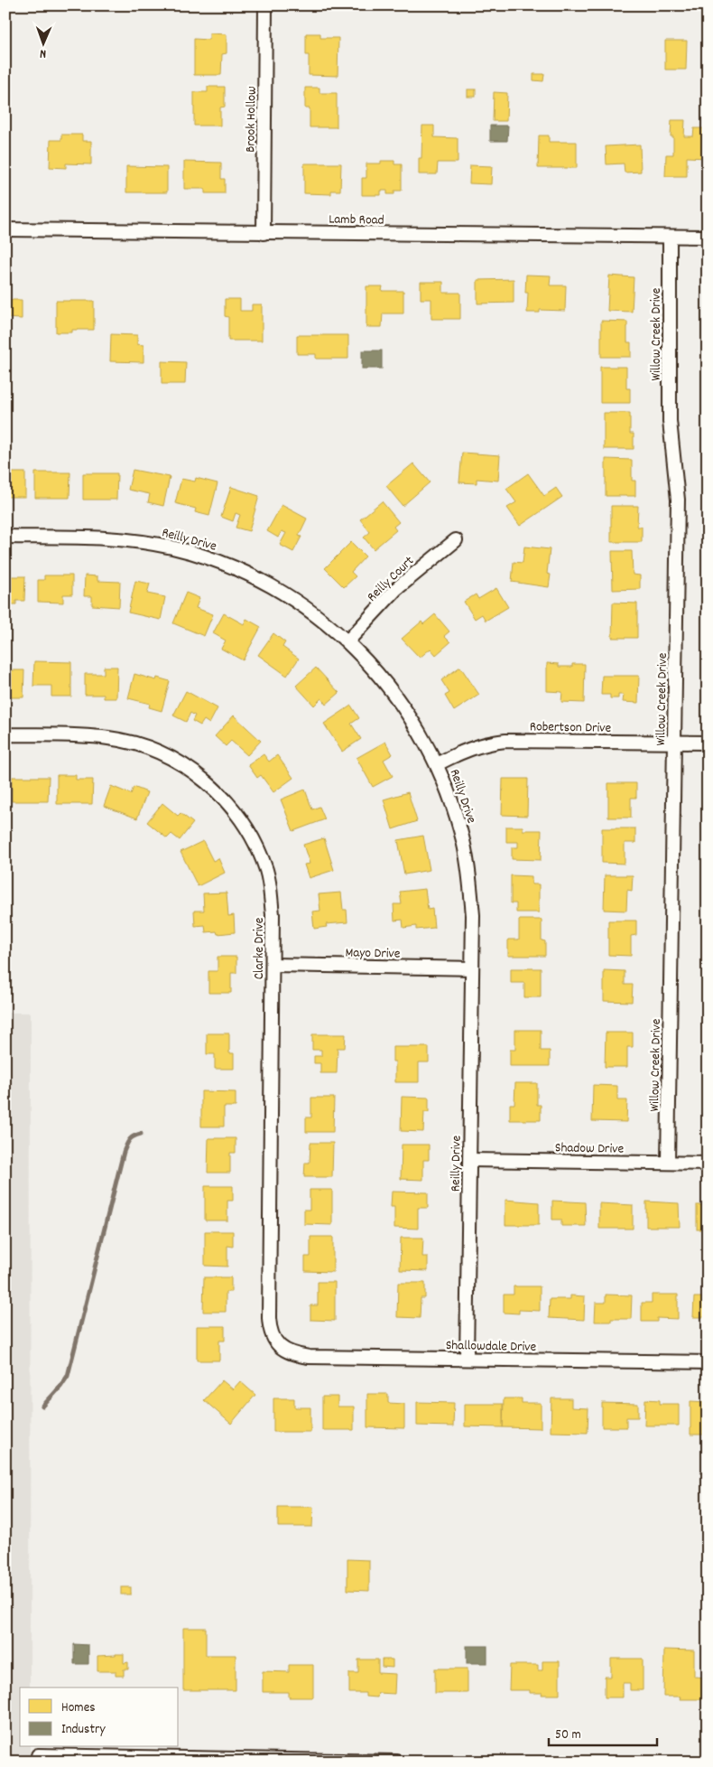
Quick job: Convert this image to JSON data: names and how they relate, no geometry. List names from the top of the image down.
{
  "streets": {
    "street": [
      "Brook Hollow",
      "Lamb Road",
      "Willow Creek Drive",
      "Reilly Drive",
      "Reilly Court",
      "Robertson Drive",
      "Clarke Drive",
      "Mayo Drive",
      "Shadow Drive",
      "Shallowdale Drive"
    ]
  },
  "crossings": [
    ["Brook Hollow", "Lamb Road"],
    ["Lamb Road", "Willow Creek Drive"],
    ["Willow Creek Drive", "Robertson Drive"],
    ["Willow Creek Drive", "Shadow Drive"],
    ["Reilly Drive", "Reilly Court"],
    ["Reilly Drive", "Robertson Drive"],
    ["Reilly Drive", "Mayo Drive"],
    ["Reilly Drive", "Shadow Drive"],
    ["Reilly Drive", "Shallowdale Drive"],
    ["Clarke Drive", "Mayo Drive"],
    ["Clarke Drive", "Shallowdale Drive"]
  ],
  "legend": ["Homes", "Industry"],
  "scale_bar": "50 m",
  "north": "bottom"
}
